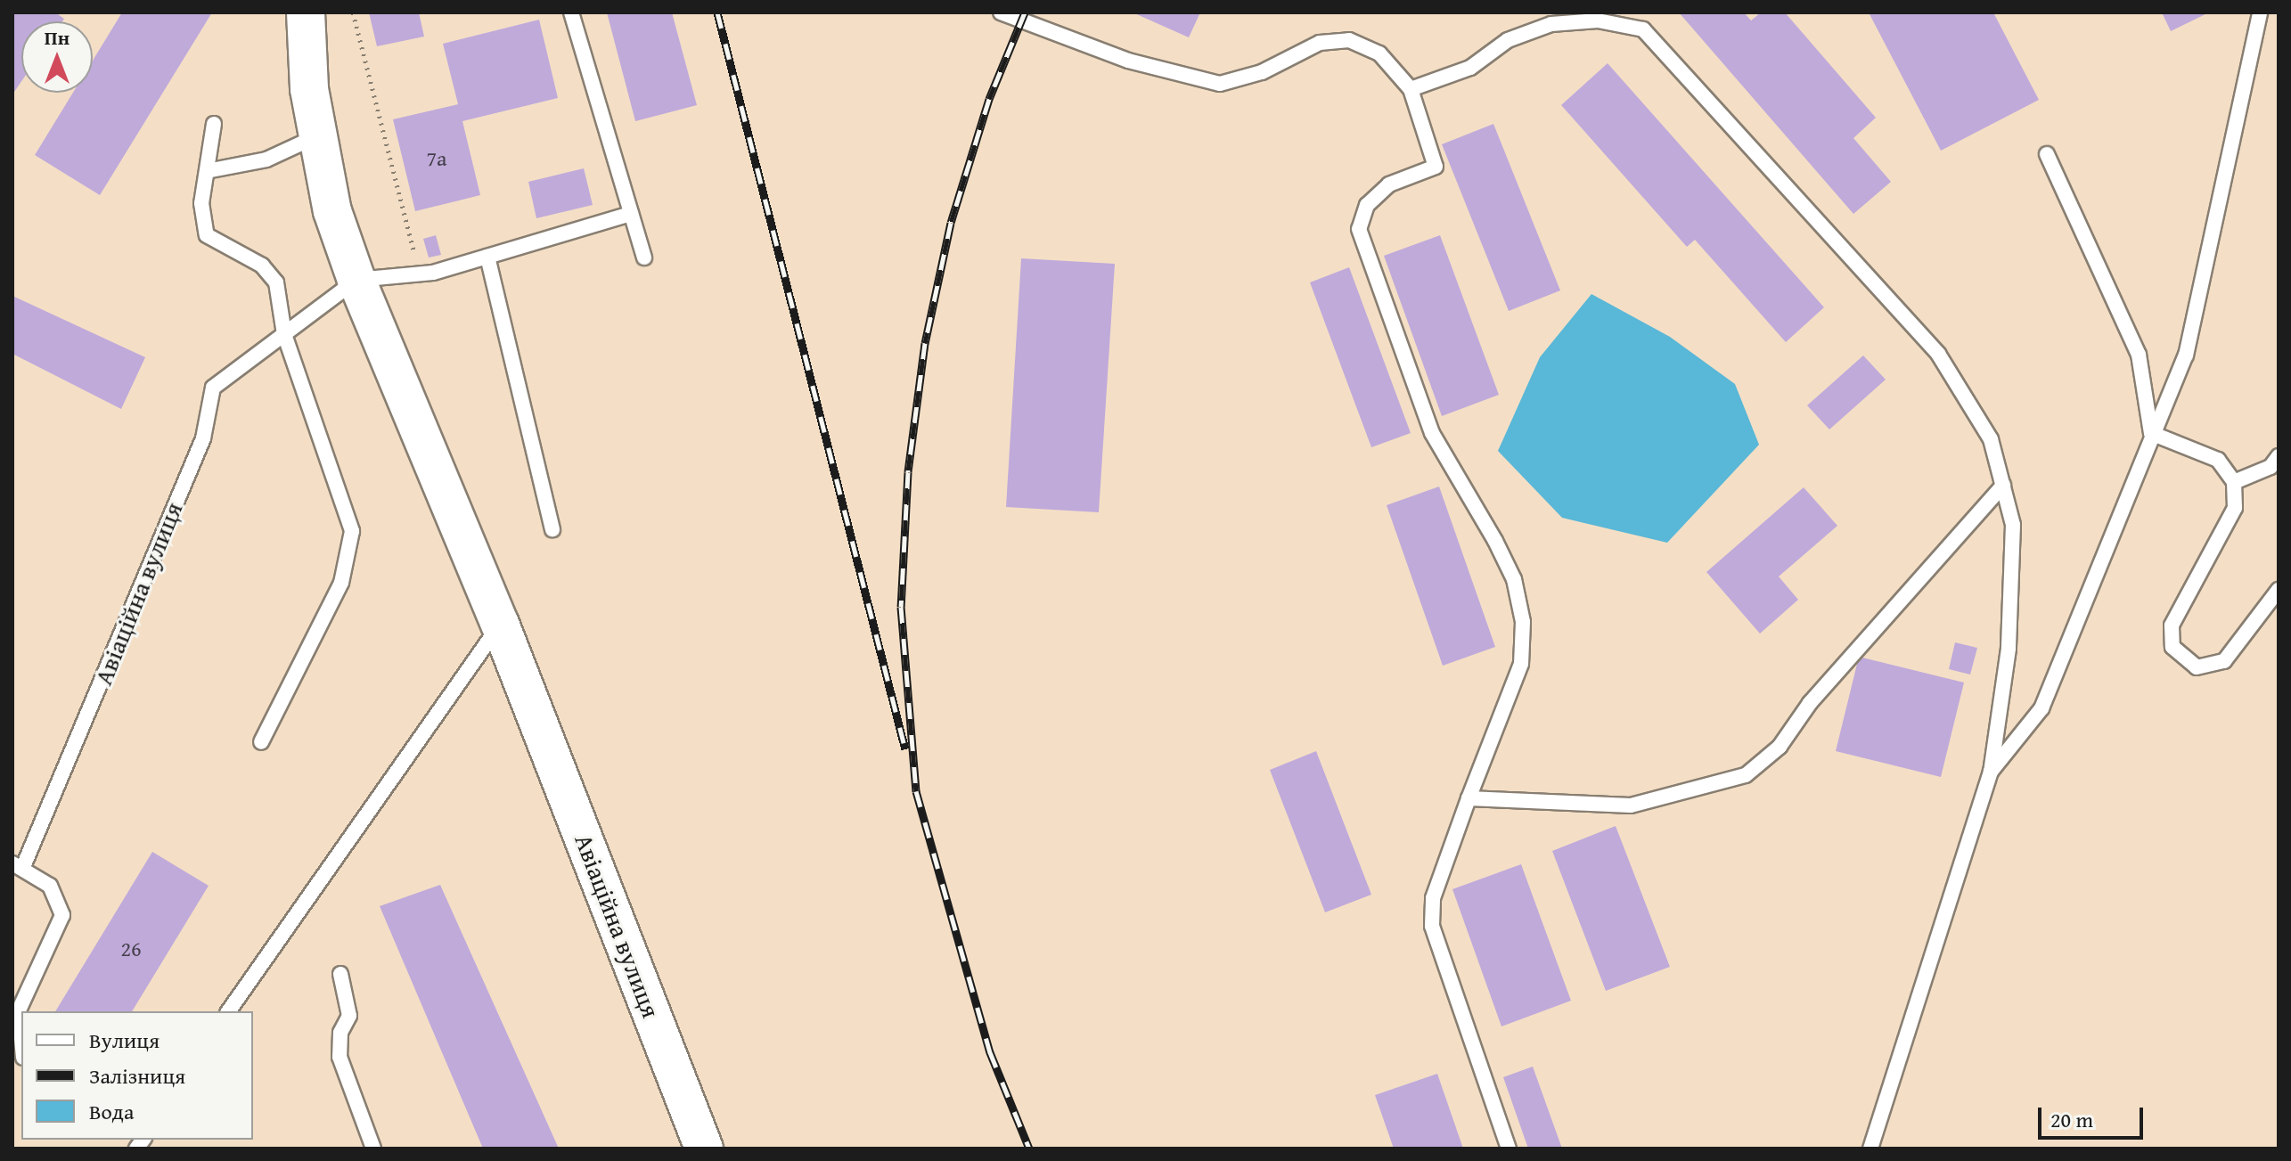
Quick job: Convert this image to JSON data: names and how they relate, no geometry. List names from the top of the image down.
{
  "streets": {
    "street": ["Авіаційна вулиця"]
  },
  "house_numbers": ["7а", "26"],
  "legend": ["Вулиця", "Залізниця", "Вода"],
  "scale_bar": "20 m",
  "north": "top"
}
